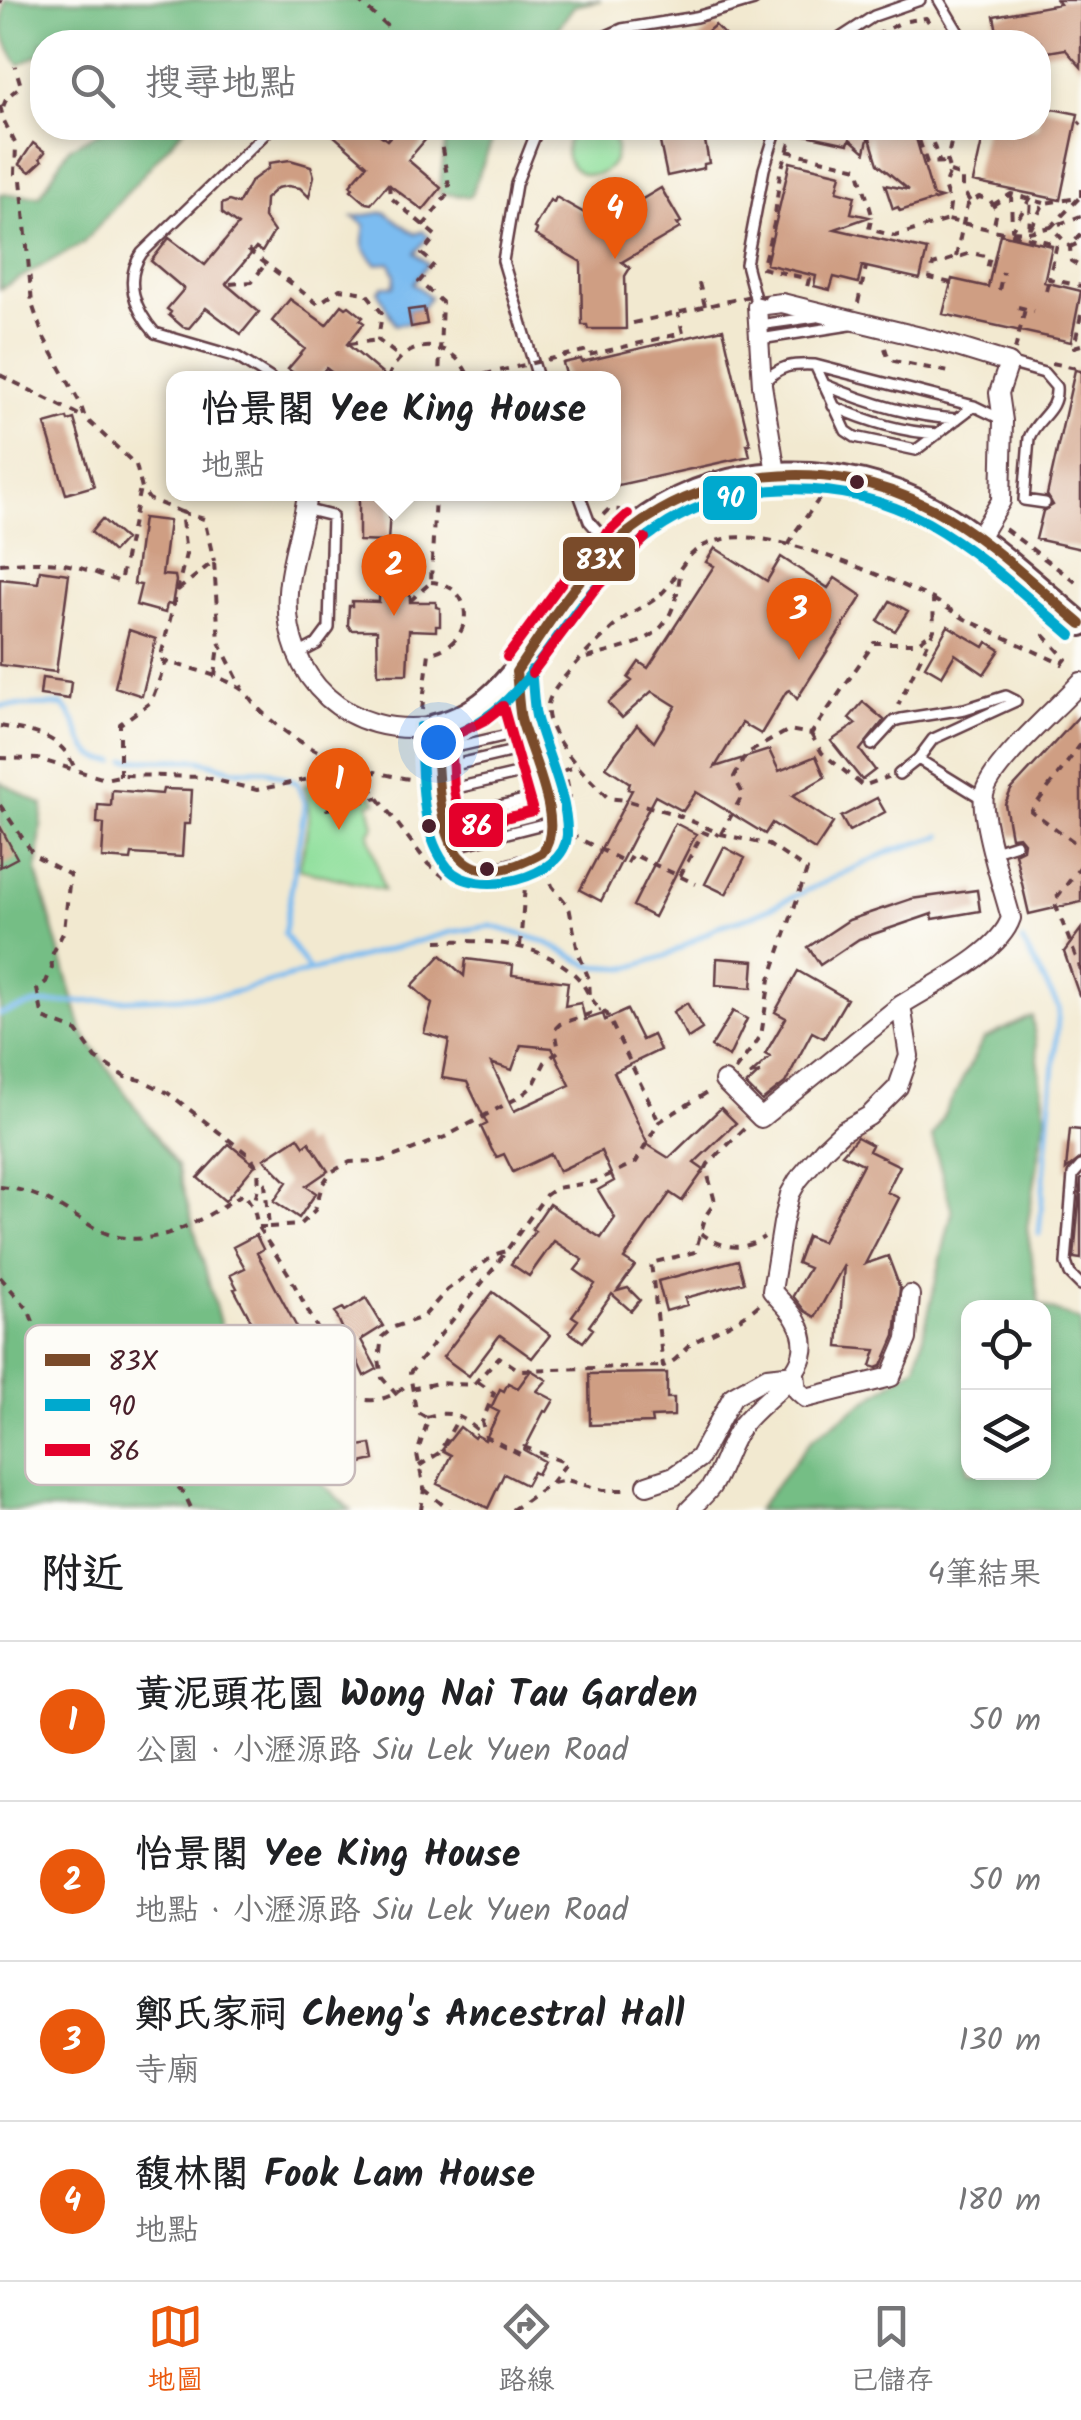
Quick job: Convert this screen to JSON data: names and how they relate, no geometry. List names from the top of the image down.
{
  "lines": ["transit line 83X", "transit line 90", "transit line 86"],
  "legend": ["83X", "90", "86"],
  "page": {
    "search": "搜尋地點",
    "pins": [
      "4",
      "2",
      "3",
      "1"
    ],
    "popup": ["怡景閣 Yee King House", "地點"],
    "heading": ["附近", "4筆結果"],
    "list": [
      {
        "mark": "1",
        "name": "黃泥頭花園 Wong Nai Tau Garden",
        "note": "公園 · 小瀝源路 Siu Lek Yuen Road",
        "value": "50 m"
      },
      {
        "mark": "2",
        "name": "怡景閣 Yee King House",
        "note": "地點 · 小瀝源路 Siu Lek Yuen Road",
        "value": "50 m"
      },
      {
        "mark": "3",
        "name": "鄭氏家祠 Cheng's Ancestral Hall",
        "note": "寺廟",
        "value": "130 m"
      },
      {
        "mark": "4",
        "name": "馥林閣 Fook Lam House",
        "note": "地點",
        "value": "180 m"
      }
    ],
    "nav": ["地圖", "路線", "已儲存"]
  }
}
